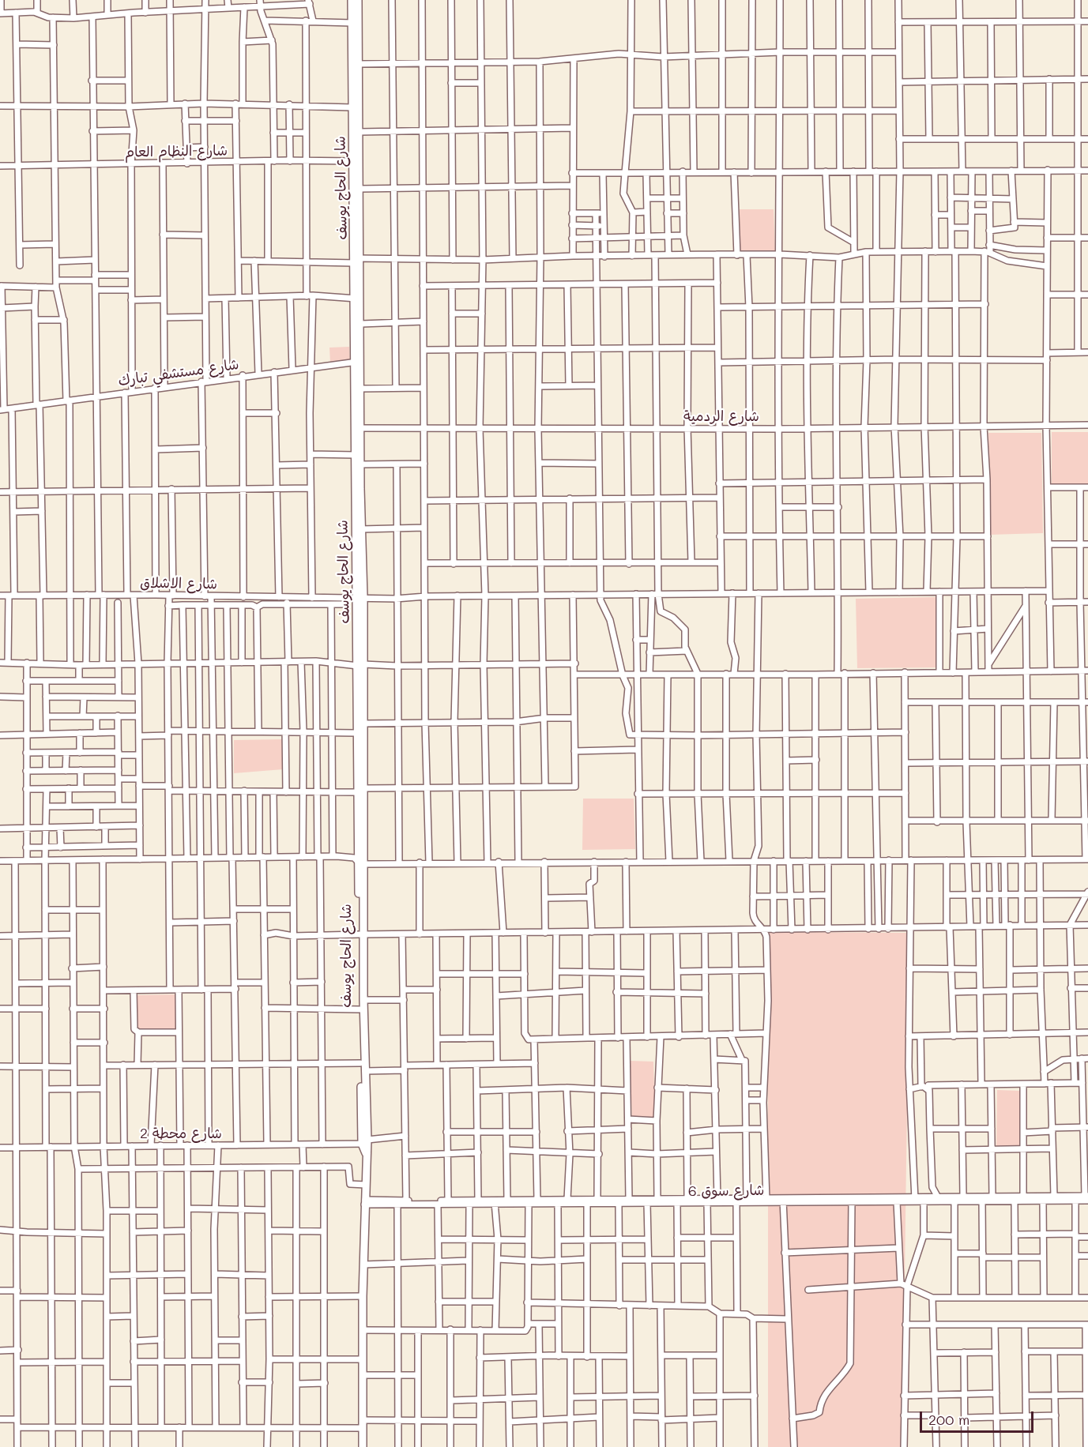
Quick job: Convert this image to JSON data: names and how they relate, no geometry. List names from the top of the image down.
{
  "streets": {
    "main road": ["شارع الحاج يوسف"],
    "street": [
      "شارع النظام العام",
      "شارع مستشفي تبارك",
      "شارع الردمية",
      "شارع الاشلاق",
      "شارع محطة 2",
      "شارع سوق 6"
    ]
  },
  "crossings": [
    ["شارع النظام العام", "شارع الحاج يوسف"],
    ["شارع الحاج يوسف", "شارع مستشفي تبارك"],
    ["شارع الحاج يوسف", "شارع الردمية"],
    ["شارع الحاج يوسف", "شارع الاشلاق"],
    ["شارع الحاج يوسف", "شارع محطة 2"]
  ],
  "scale_bar": "200 m"
}
